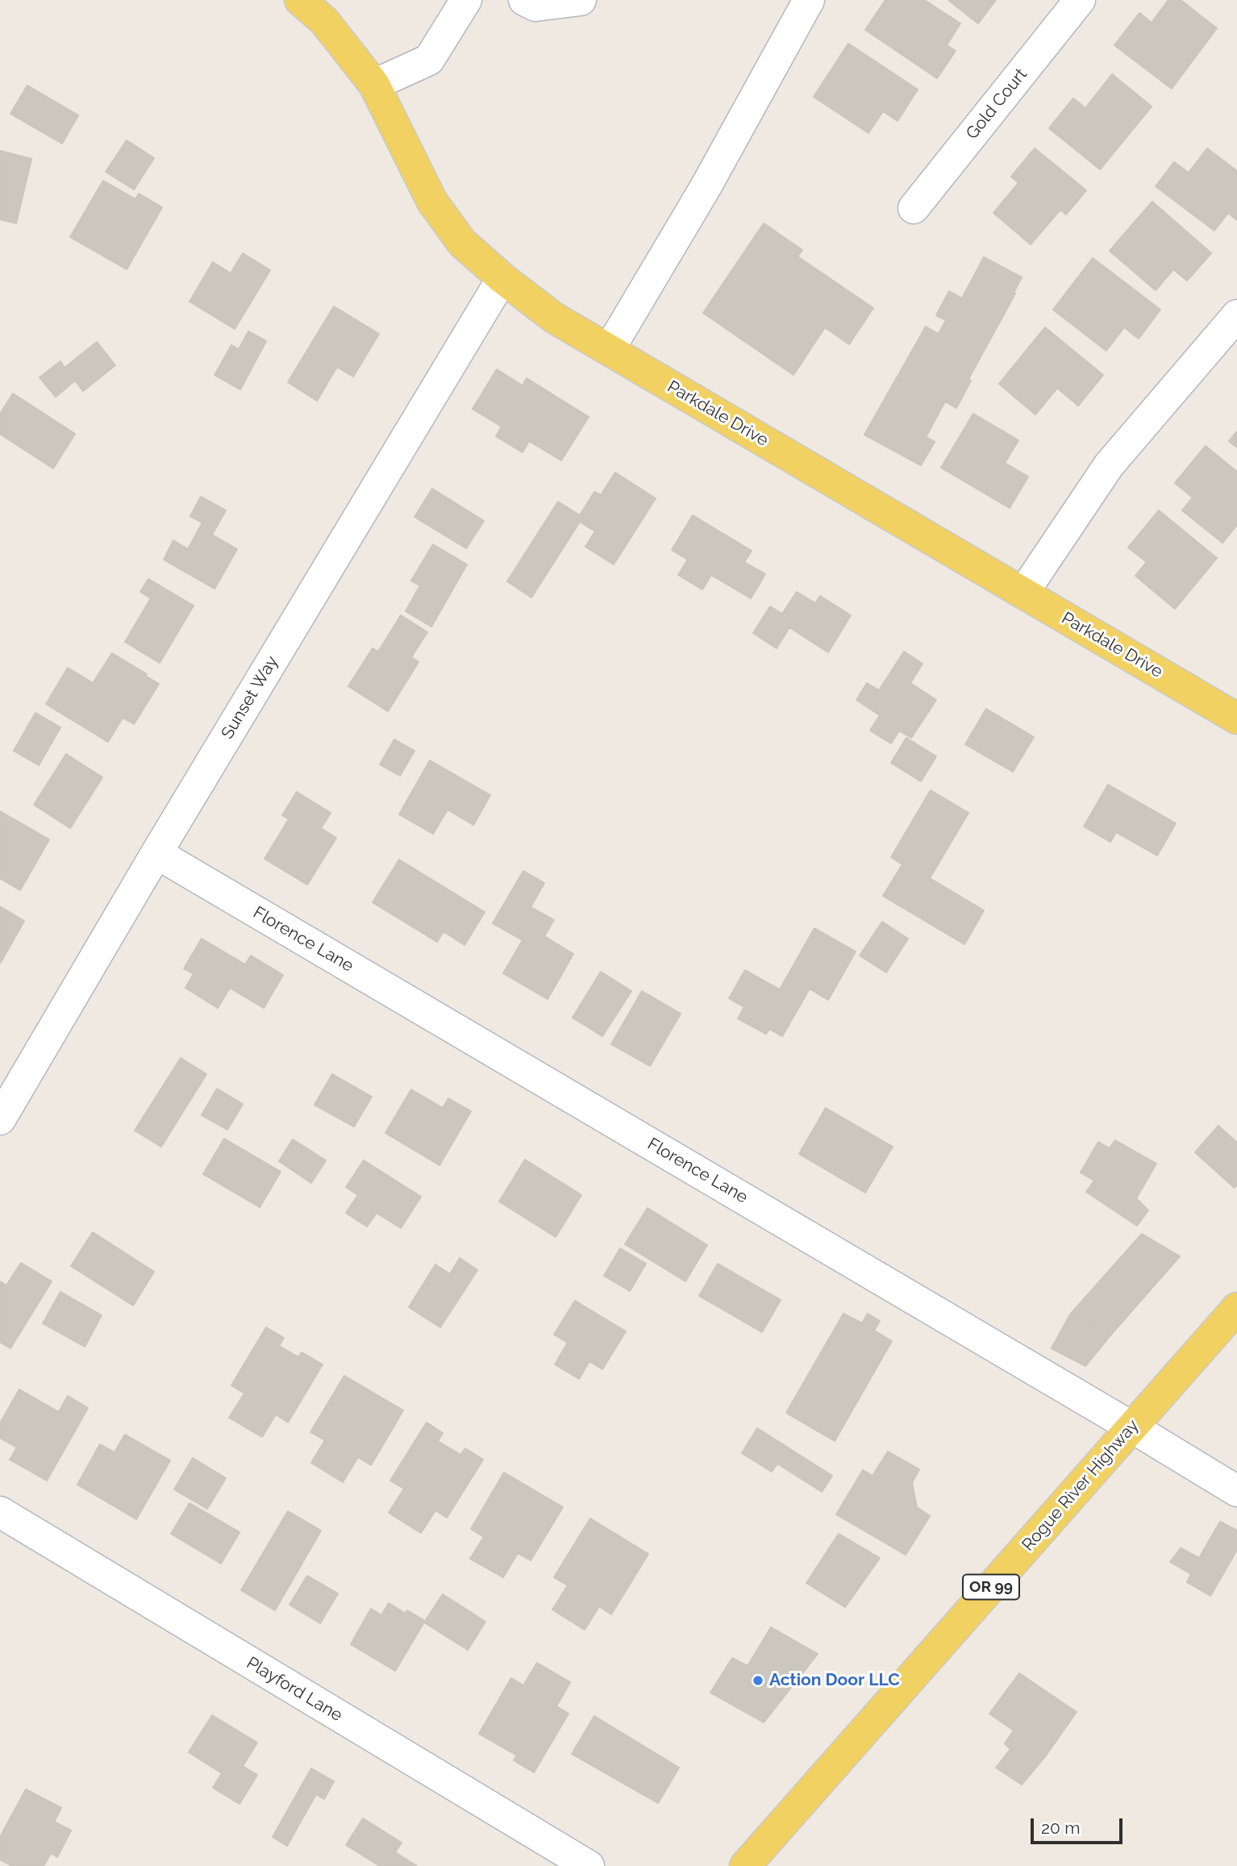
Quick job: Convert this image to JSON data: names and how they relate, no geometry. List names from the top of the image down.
{
  "streets": {
    "main road": ["Parkdale Drive", "Rogue River Highway", "OR 99"],
    "street": [
      "Gold Court",
      "Sunset Way",
      "Florence Lane",
      "Playford Lane"
    ]
  },
  "crossings": [
    ["Parkdale Drive", "Sunset Way"],
    ["Sunset Way", "Florence Lane"],
    ["Florence Lane", "Rogue River Highway"]
  ],
  "places": ["Action Door LLC"],
  "scale_bar": "20 m"
}
